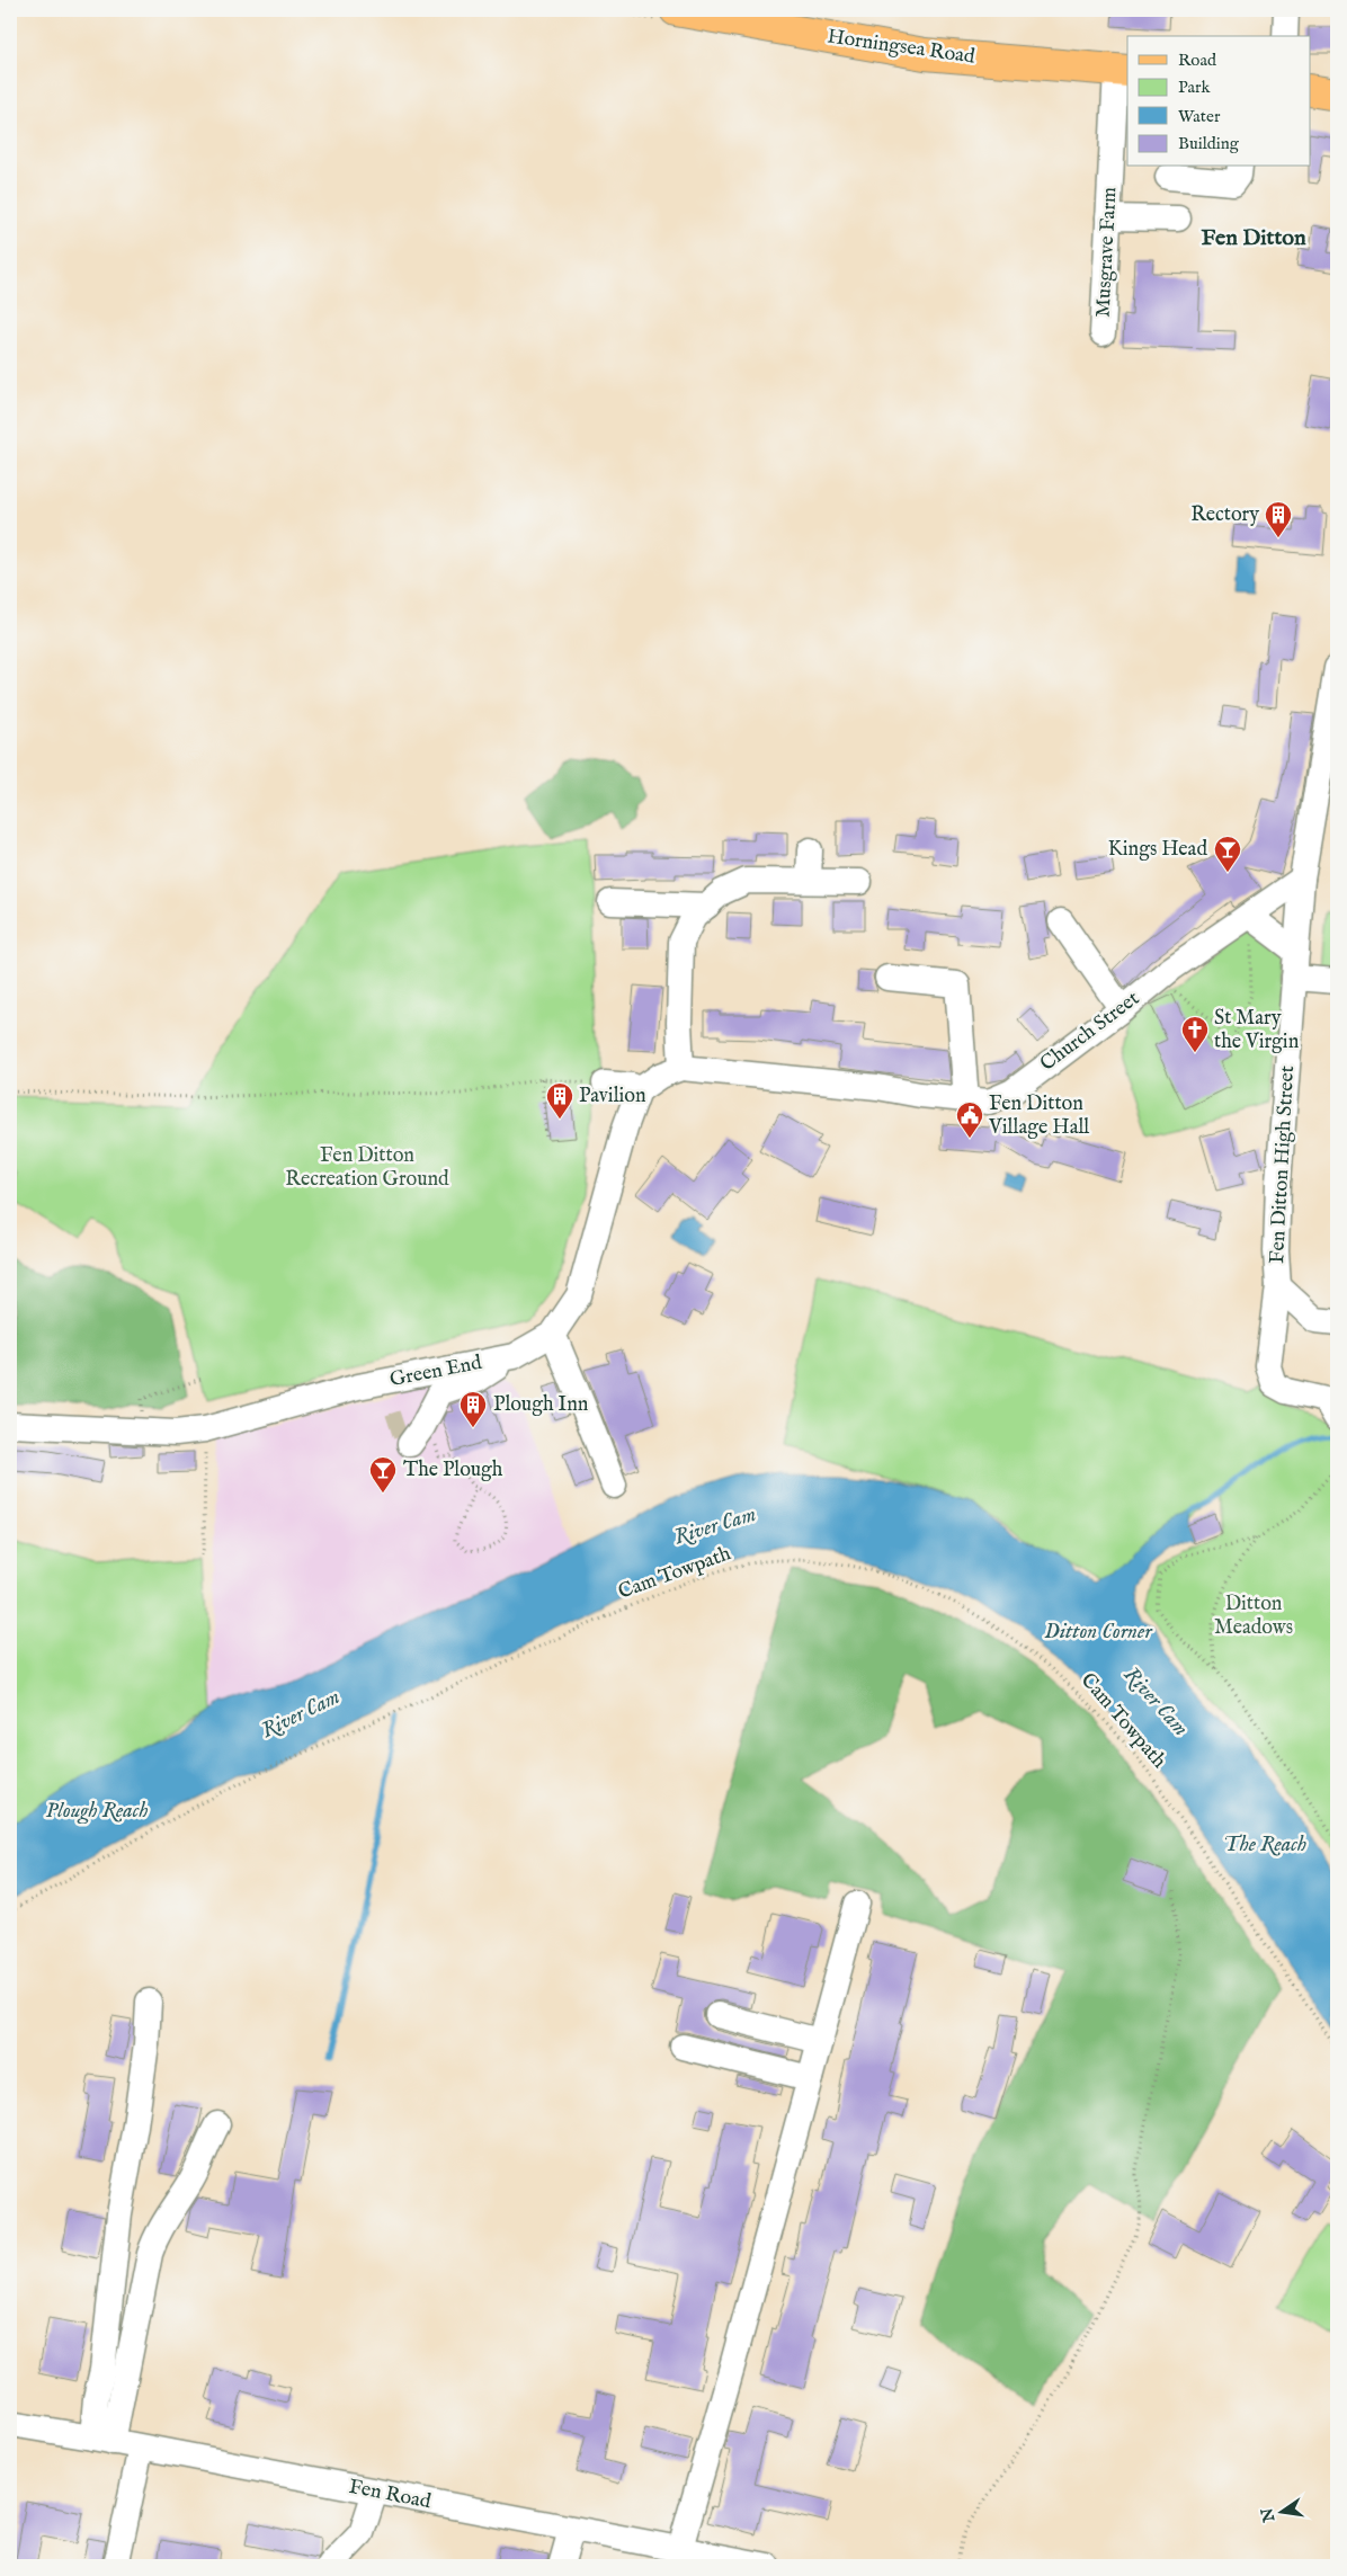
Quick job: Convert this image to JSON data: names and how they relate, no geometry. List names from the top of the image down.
{
  "streets": {
    "main road": ["Horningsea Road"],
    "street": [
      "Musgrave Farm",
      "Church Street",
      "Fen Ditton High Street",
      "Green End",
      "Fen Road"
    ],
    "path": ["Cam Towpath"]
  },
  "crossings": [
    ["Horningsea Road", "Musgrave Farm"],
    ["Church Street", "Fen Ditton High Street"]
  ],
  "districts": ["Fen Ditton"],
  "water": [
    "River Cam",
    "Ditton Corner",
    "Plough Reach",
    "The Reach"
  ],
  "parks": ["Fen Ditton Recreation Ground", "Ditton Meadows"],
  "places": {
    "building": ["Rectory", "Pavilion", "Plough Inn"],
    "bar": ["Kings Head", "The Plough"],
    "church": ["St Mary the Virgin"],
    "public building": ["Fen Ditton Village Hall"]
  },
  "legend": [
    "Road",
    "Park",
    "Water",
    "Building"
  ],
  "north": "left"
}
